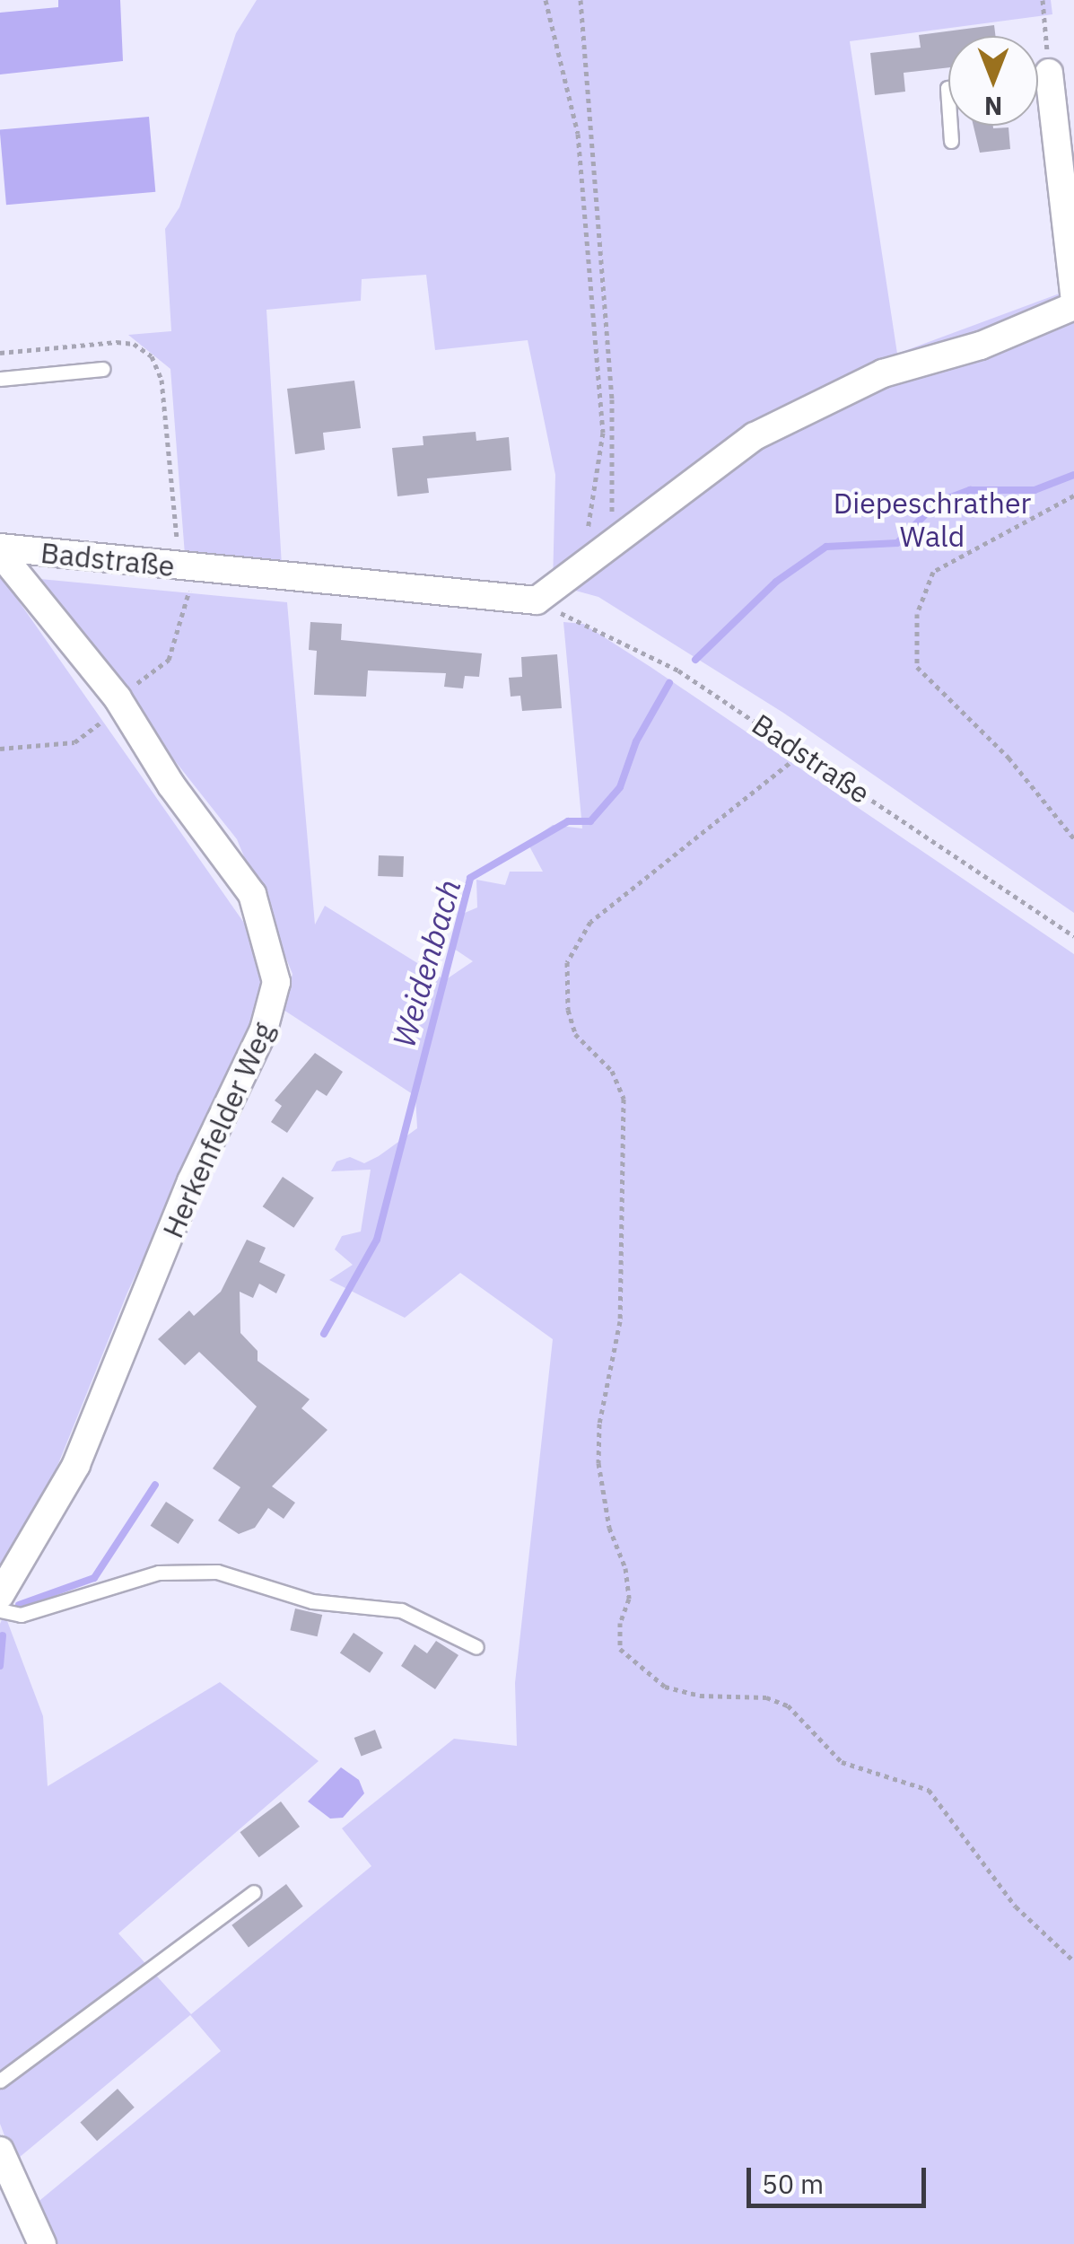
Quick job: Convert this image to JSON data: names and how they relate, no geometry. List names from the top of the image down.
{
  "streets": {
    "street": ["Badstraße", "Herkenfelder Weg"]
  },
  "crossings": [
    ["Badstraße", "Herkenfelder Weg"]
  ],
  "water": ["Weidenbach"],
  "parks": ["Diepeschrather Wald"],
  "scale_bar": "50 m",
  "north": "bottom"
}
